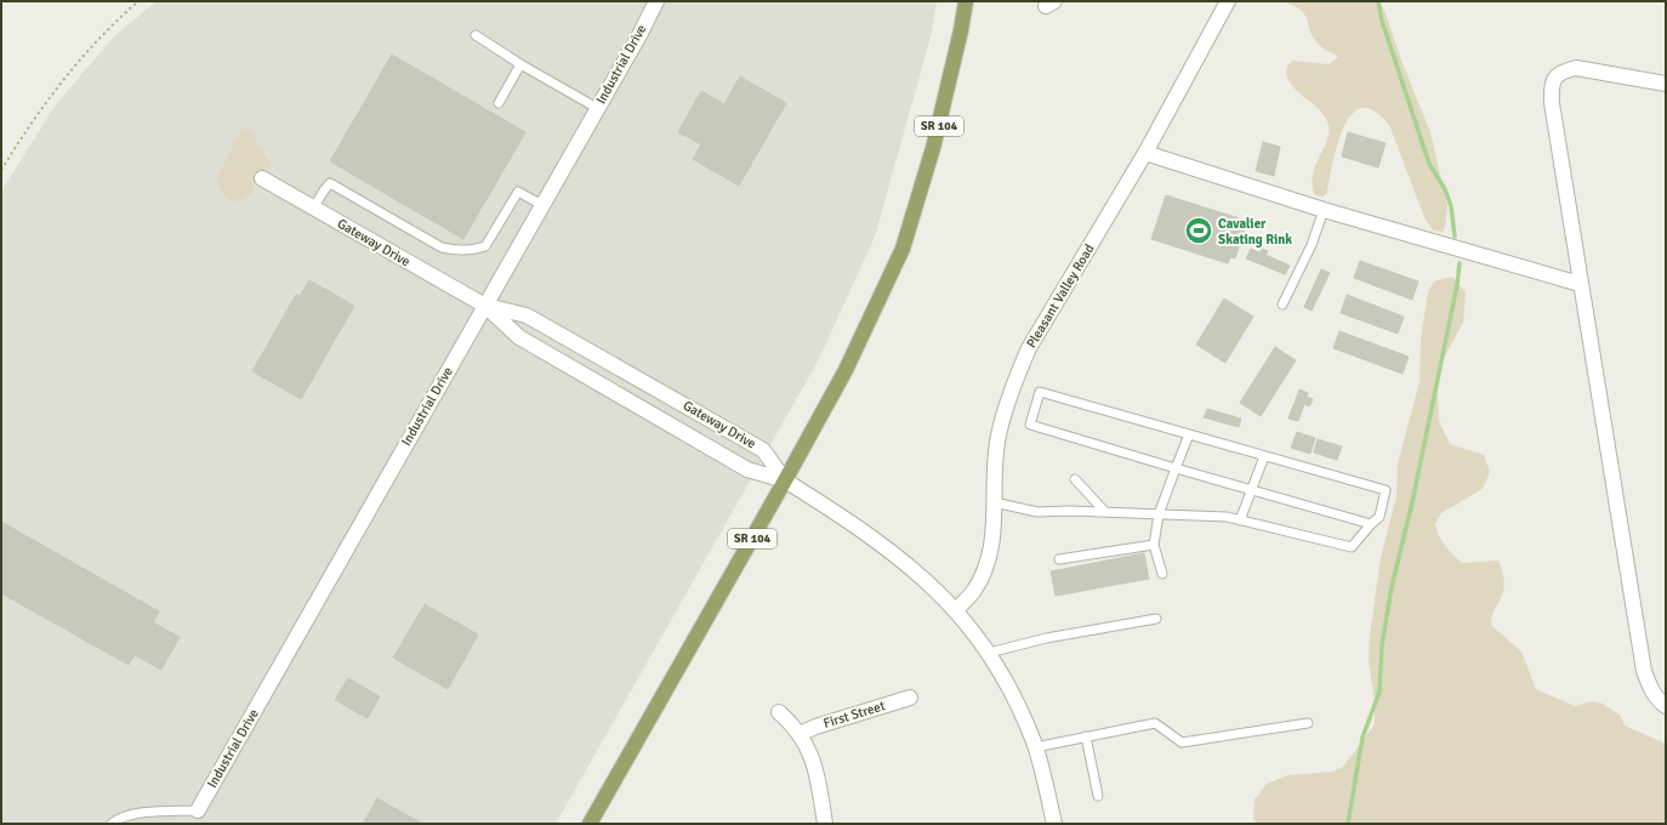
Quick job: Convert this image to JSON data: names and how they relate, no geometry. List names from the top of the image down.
{
  "streets": {
    "main road": ["SR 104"],
    "street": [
      "Industrial Drive",
      "Gateway Drive",
      "Pleasant Valley Road",
      "First Street"
    ]
  },
  "crossings": [
    ["Industrial Drive", "Gateway Drive"],
    ["SR 104", "Gateway Drive"]
  ],
  "places": {
    "sports": ["Cavalier Skating Rink"]
  }
}
